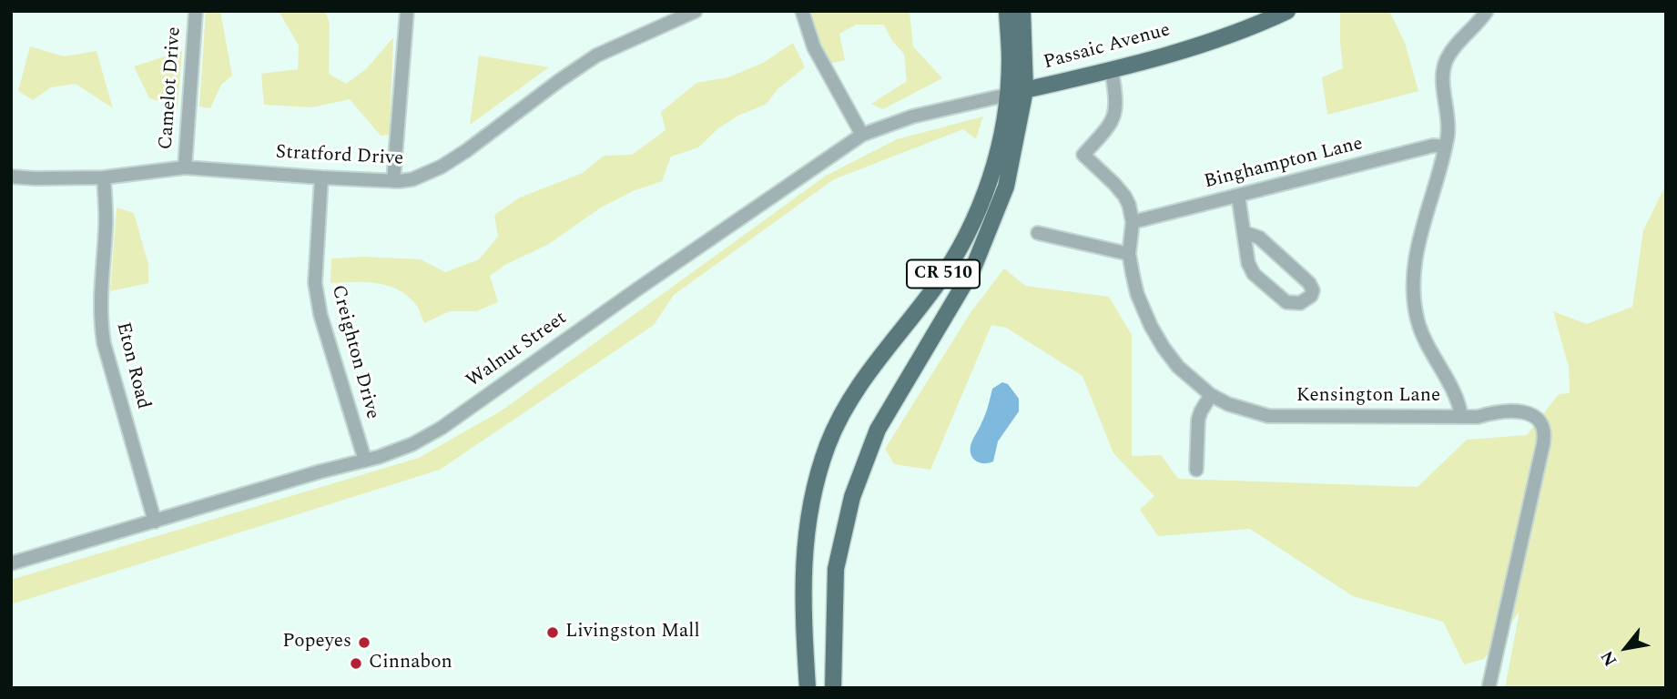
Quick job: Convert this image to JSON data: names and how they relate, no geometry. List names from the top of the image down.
{
  "streets": {
    "main road": ["Passaic Avenue", "CR 510"],
    "street": [
      "Camelot Drive",
      "Stratford Drive",
      "Binghampton Lane",
      "Walnut Street",
      "Creighton Drive",
      "Eton Road",
      "Kensington Lane"
    ]
  },
  "crossings": [
    ["Passaic Avenue", "CR 510"],
    ["Passaic Avenue", "Walnut Street"],
    ["Passaic Avenue", "Kensington Lane"],
    ["Camelot Drive", "Stratford Drive"],
    ["Stratford Drive", "Creighton Drive"],
    ["Stratford Drive", "Eton Road"],
    ["Binghampton Lane", "Kensington Lane"],
    ["CR 510", "Walnut Street"],
    ["Walnut Street", "Creighton Drive"],
    ["Walnut Street", "Eton Road"]
  ],
  "places": ["Livingston Mall", "Popeyes", "Cinnabon"],
  "north": "bottom left"
}
